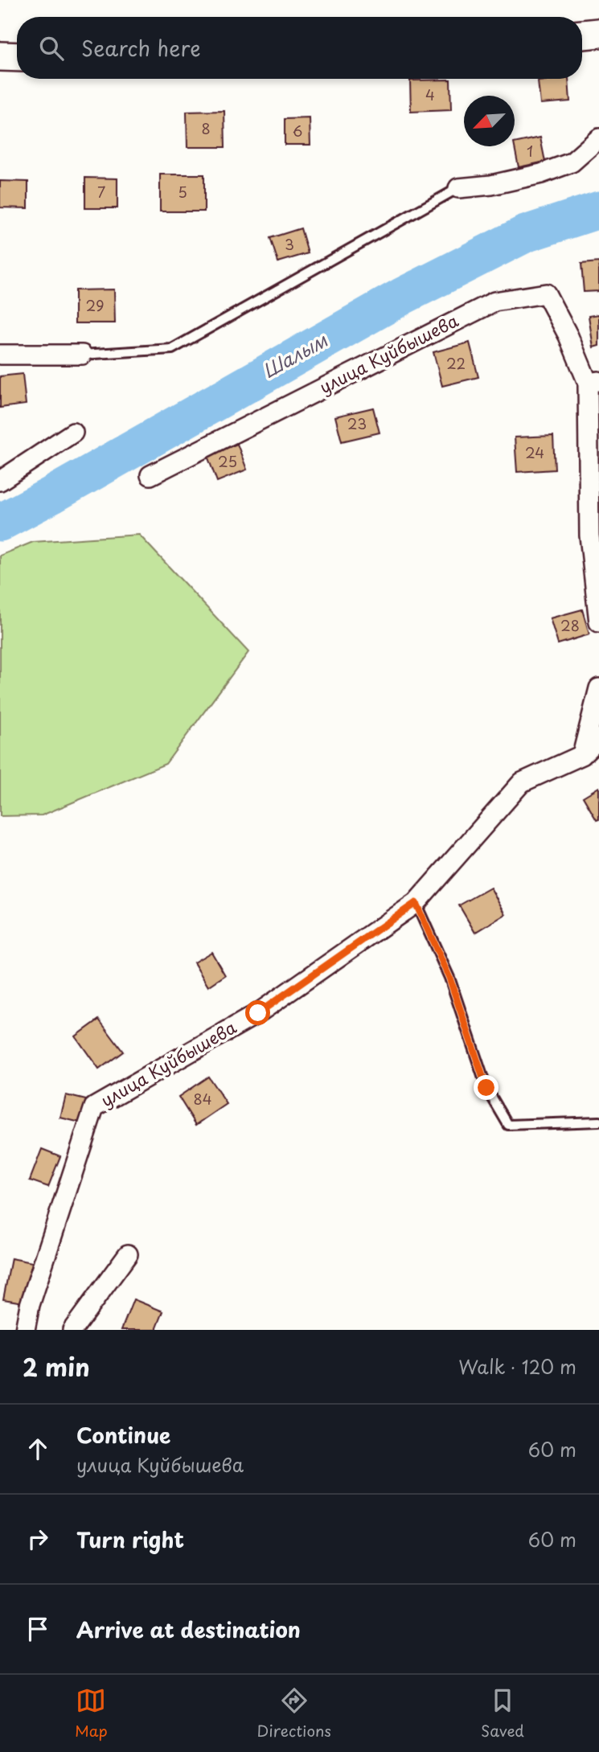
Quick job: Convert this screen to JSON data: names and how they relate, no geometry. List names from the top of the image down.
{
  "streets": {
    "street": ["улица Куйбышева"]
  },
  "water": ["Шалым"],
  "house_numbers": [
    "4",
    "8",
    "6",
    "1",
    "7",
    "5",
    "3",
    "29",
    "22",
    "23",
    "24",
    "25",
    "28",
    "84"
  ],
  "north": "bottom left",
  "page": {
    "search": "Search here",
    "heading": ["2 min", "Walk · 120 m"],
    "list": [
      ["Continue", "улица Куйбышева", "60 m"],
      ["Turn right", "60 m"],
      "Arrive at destination"
    ],
    "nav": ["Map", "Directions", "Saved"]
  }
}
